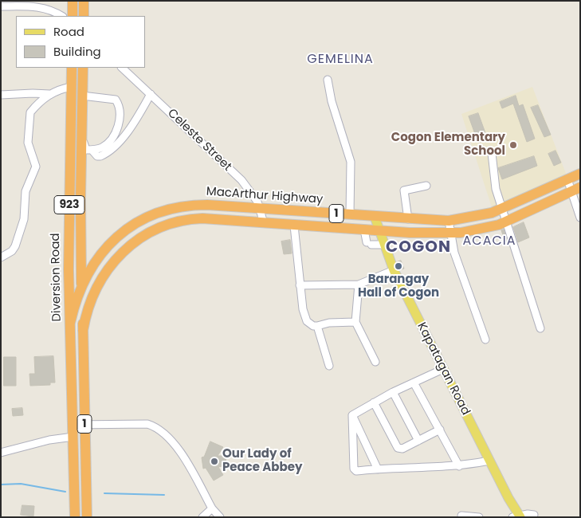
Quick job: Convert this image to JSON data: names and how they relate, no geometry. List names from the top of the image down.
{
  "streets": {
    "highway": [
      "MacArthur Highway",
      "923",
      "1",
      "Diversion Road"
    ],
    "main road": ["Kapatagan Road"],
    "street": ["Celeste Street"]
  },
  "crossings": [
    ["Celeste Street", "MacArthur Highway"],
    ["Celeste Street", "1"],
    ["MacArthur Highway", "Diversion Road"],
    ["MacArthur Highway", "Kapatagan Road"],
    ["1", "Diversion Road"],
    ["1", "Kapatagan Road"]
  ],
  "districts": ["GEMELINA", "ACACIA", "COGON"],
  "places": ["Cogon Elementary School", "Barangay Hall of Cogon", "Our Lady of Peace Abbey"],
  "legend": ["Road", "Building"]
}
